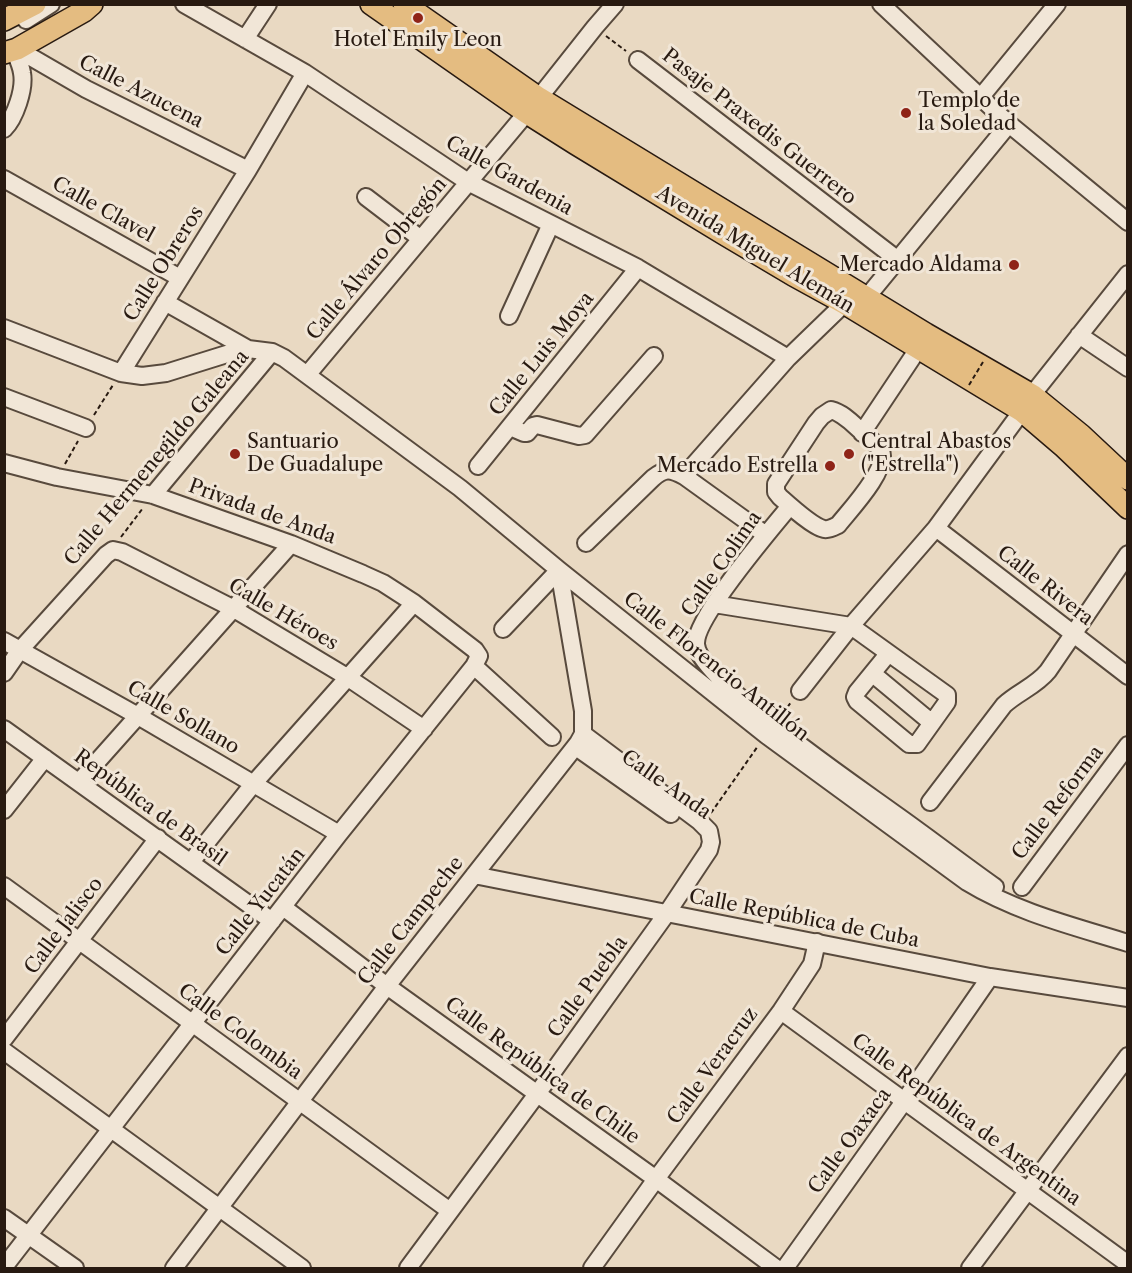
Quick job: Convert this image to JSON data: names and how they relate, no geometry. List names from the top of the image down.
{
  "streets": {
    "main road": ["Avenida Miguel Alemán"],
    "street": [
      "Calle Azucena",
      "Pasaje Praxedis Guerrero",
      "Calle Gardenia",
      "Calle Clavel",
      "Calle Álvaro Obregón",
      "Calle Obreros",
      "Calle Luis Moya",
      "Calle Hermenegildo Galeana",
      "Privada de Anda",
      "Calle Colima",
      "Calle Rivera",
      "Calle Héroes",
      "Calle Florencio Antillón",
      "Calle Sollano",
      "Calle Anda",
      "Calle Reforma",
      "República de Brasil",
      "Calle Yucatán",
      "Calle República de Cuba",
      "Calle Campeche",
      "Calle Jalisco",
      "Calle Puebla",
      "Calle Colombia",
      "Calle Veracruz",
      "Calle República de Chile",
      "Calle República de Argentina",
      "Calle Oaxaca"
    ]
  },
  "crossings": [
    ["Calle Azucena", "Calle Obreros"],
    ["Pasaje Praxedis Guerrero", "Calle Álvaro Obregón"],
    ["Calle Gardenia", "Calle Álvaro Obregón"],
    ["Calle Gardenia", "Calle Obreros"],
    ["Calle Gardenia", "Calle Luis Moya"],
    ["Calle Clavel", "Calle Obreros"],
    ["Avenida Miguel Alemán", "Calle Álvaro Obregón"],
    ["Calle Álvaro Obregón", "Calle Florencio Antillón"],
    ["Calle Hermenegildo Galeana", "Privada de Anda"],
    ["Calle Hermenegildo Galeana", "Calle Héroes"],
    ["Calle Hermenegildo Galeana", "Calle Florencio Antillón"],
    ["Calle Hermenegildo Galeana", "Calle Sollano"],
    ["Privada de Anda", "Calle Yucatán"],
    ["Calle Colima", "Calle Florencio Antillón"],
    ["Calle Héroes", "Calle Yucatán"],
    ["Calle Sollano", "Calle Yucatán"],
    ["Calle Anda", "Calle Campeche"],
    ["Calle Anda", "Calle Puebla"],
    ["República de Brasil", "Calle Yucatán"],
    ["República de Brasil", "Calle Jalisco"],
    ["Calle Yucatán", "Calle Colombia"],
    ["Calle Yucatán", "Calle República de Chile"],
    ["Calle República de Cuba", "Calle Campeche"],
    ["Calle República de Cuba", "Calle Puebla"],
    ["Calle República de Cuba", "Calle Veracruz"],
    ["Calle República de Cuba", "Calle Oaxaca"],
    ["Calle Campeche", "Calle Colombia"],
    ["Calle Campeche", "Calle República de Chile"],
    ["Calle Jalisco", "Calle Colombia"],
    ["Calle Puebla", "Calle Colombia"],
    ["Calle Puebla", "Calle República de Chile"],
    ["Calle Veracruz", "Calle República de Chile"],
    ["Calle Veracruz", "Calle República de Argentina"],
    ["Calle República de Argentina", "Calle Oaxaca"]
  ],
  "places": [
    "Hotel Emily Leon",
    "Templo de la Soledad",
    "Mercado Aldama",
    "Santuario De Guadalupe",
    "Central Abastos (\"Estrella\")",
    "Mercado Estrella"
  ]
}
